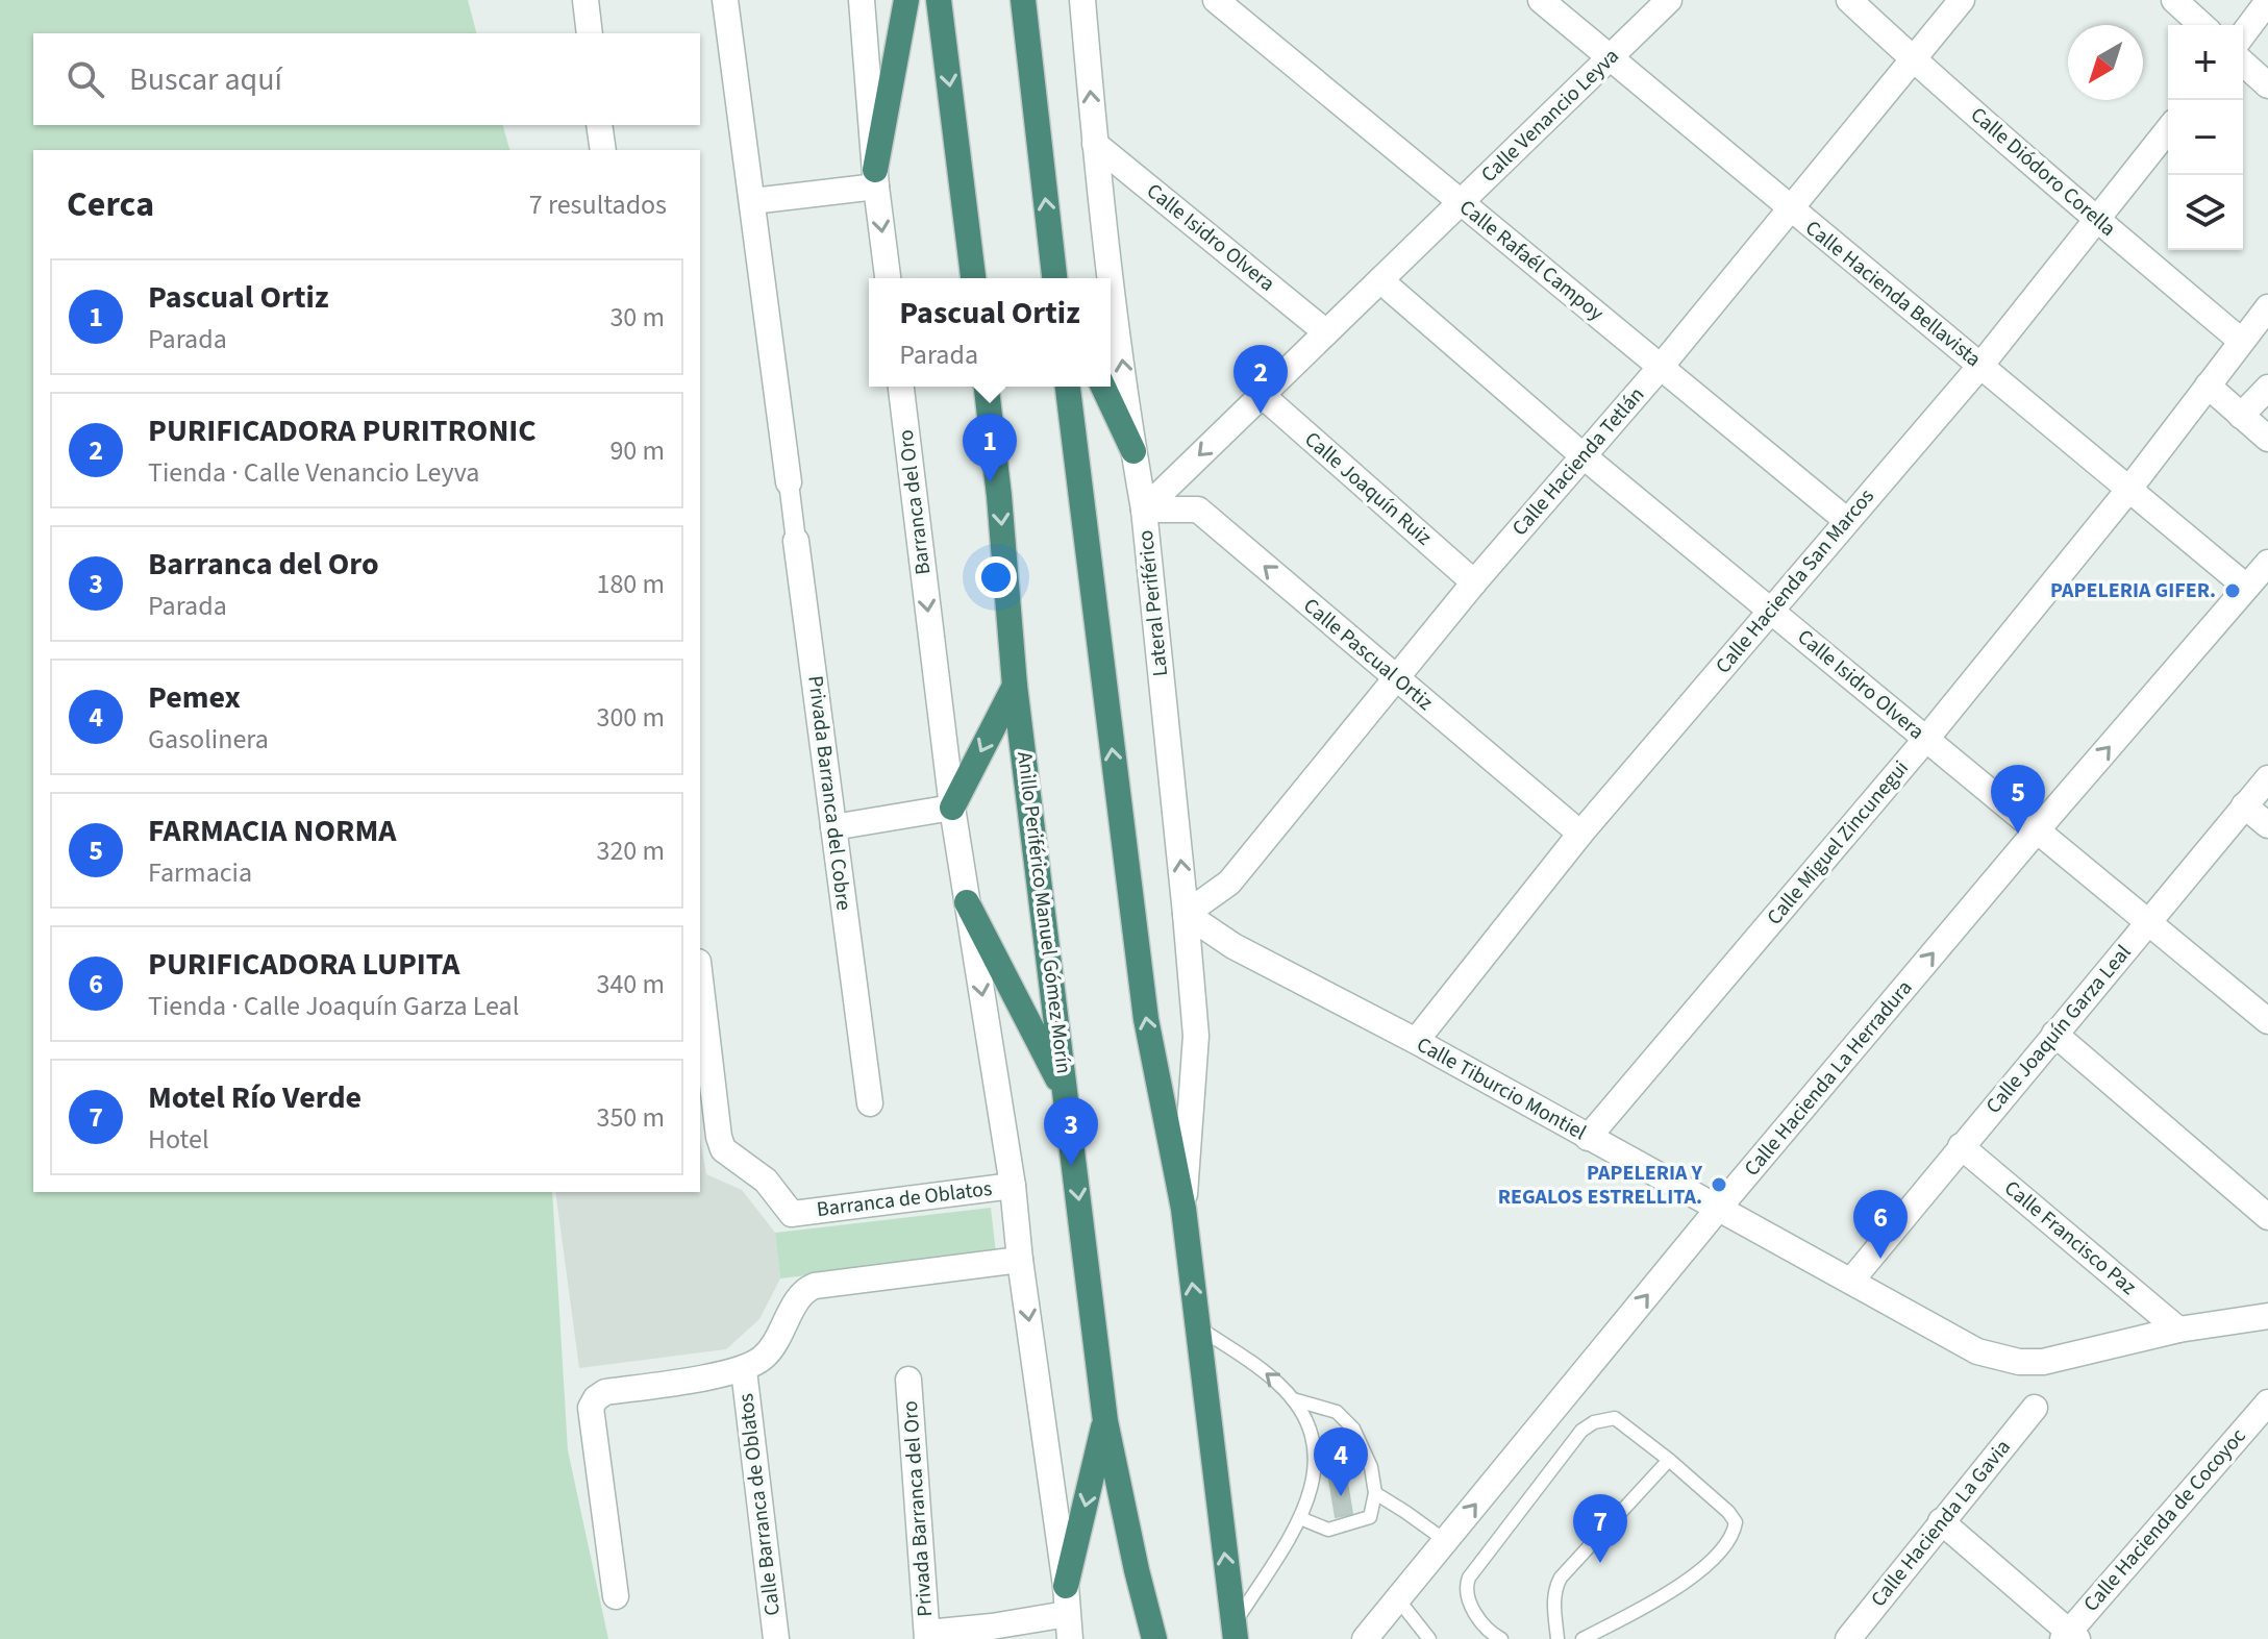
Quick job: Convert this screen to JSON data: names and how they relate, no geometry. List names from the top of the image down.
{
  "streets": {
    "highway": ["Anillo Periférico Manuel Gómez Morín"],
    "street": [
      "Calle Venancio Leyva",
      "Calle Diódoro Corella",
      "Calle Isidro Olvera",
      "Calle Rafaél Campoy",
      "Calle Hacienda Bellavista",
      "Calle Hacienda Tetlán",
      "Calle Joaquín Ruiz",
      "Barranca del Oro",
      "Calle Hacienda San Marcos",
      "Lateral Periférico",
      "Calle Pascual Ortiz",
      "Privada Barranca del Cobre",
      "Calle Miguel Zincunegui",
      "Calle Joaquín Garza Leal",
      "Calle Hacienda La Herradura",
      "Calle Tiburcio Montiel",
      "Barranca de Oblatos",
      "Calle Francisco Paz",
      "Calle Barranca de Oblatos",
      "Privada Barranca del Oro",
      "Calle Hacienda de Cocoyoc",
      "Calle Hacienda La Gavia"
    ]
  },
  "crossings": [
    ["Calle Venancio Leyva", "Calle Isidro Olvera"],
    ["Calle Venancio Leyva", "Calle Rafaél Campoy"],
    ["Calle Venancio Leyva", "Calle Hacienda Bellavista"],
    ["Calle Venancio Leyva", "Calle Joaquín Ruiz"],
    ["Calle Venancio Leyva", "Lateral Periférico"],
    ["Calle Venancio Leyva", "Calle Pascual Ortiz"],
    ["Calle Diódoro Corella", "Calle Hacienda Tetlán"],
    ["Calle Diódoro Corella", "Calle Hacienda San Marcos"],
    ["Calle Diódoro Corella", "Calle Miguel Zincunegui"],
    ["Calle Isidro Olvera", "Calle Hacienda Tetlán"],
    ["Calle Isidro Olvera", "Calle Hacienda San Marcos"],
    ["Calle Isidro Olvera", "Lateral Periférico"],
    ["Calle Isidro Olvera", "Calle Miguel Zincunegui"],
    ["Calle Isidro Olvera", "Calle Joaquín Garza Leal"],
    ["Calle Isidro Olvera", "Calle Hacienda La Herradura"],
    ["Calle Rafaél Campoy", "Calle Hacienda Tetlán"],
    ["Calle Rafaél Campoy", "Calle Hacienda San Marcos"],
    ["Calle Hacienda Bellavista", "Calle Hacienda Tetlán"],
    ["Calle Hacienda Bellavista", "Calle Hacienda San Marcos"],
    ["Calle Hacienda Bellavista", "Calle Miguel Zincunegui"],
    ["Calle Hacienda Bellavista", "Calle Hacienda La Herradura"],
    ["Calle Hacienda Tetlán", "Calle Joaquín Ruiz"],
    ["Calle Hacienda Tetlán", "Lateral Periférico"],
    ["Calle Hacienda Tetlán", "Calle Pascual Ortiz"],
    ["Calle Hacienda Tetlán", "Calle Tiburcio Montiel"],
    ["Barranca del Oro", "Barranca de Oblatos"],
    ["Calle Hacienda San Marcos", "Calle Pascual Ortiz"],
    ["Calle Hacienda San Marcos", "Calle Tiburcio Montiel"],
    ["Lateral Periférico", "Calle Pascual Ortiz"],
    ["Lateral Periférico", "Calle Tiburcio Montiel"],
    ["Calle Miguel Zincunegui", "Calle Tiburcio Montiel"],
    ["Calle Joaquín Garza Leal", "Calle Tiburcio Montiel"],
    ["Calle Joaquín Garza Leal", "Calle Francisco Paz"],
    ["Calle Hacienda La Herradura", "Calle Tiburcio Montiel"],
    ["Calle Tiburcio Montiel", "Calle Francisco Paz"]
  ],
  "one_way": [
    "Barranca del Oro",
    "Lateral Periférico",
    "Calle Pascual Ortiz",
    "Calle Hacienda La Herradura"
  ],
  "places": ["PAPELERIA GIFER.", "PAPELERIA Y REGALOS ESTRELLITA."],
  "north": "bottom left",
  "page": {
    "map_buttons": ["+", "−"],
    "search": "Buscar aquí",
    "heading": ["Cerca", "7 resultados"],
    "list": [
      {
        "mark": "1",
        "name": "Pascual Ortiz",
        "note": "Parada",
        "value": "30 m"
      },
      {
        "mark": "2",
        "name": "PURIFICADORA PURITRONIC",
        "note": "Tienda · Calle Venancio Leyva",
        "value": "90 m"
      },
      {
        "mark": "3",
        "name": "Barranca del Oro",
        "note": "Parada",
        "value": "180 m"
      },
      {
        "mark": "4",
        "name": "Pemex",
        "note": "Gasolinera",
        "value": "300 m"
      },
      {
        "mark": "5",
        "name": "FARMACIA NORMA",
        "note": "Farmacia",
        "value": "320 m"
      },
      {
        "mark": "6",
        "name": "PURIFICADORA LUPITA",
        "note": "Tienda · Calle Joaquín Garza Leal",
        "value": "340 m"
      },
      {
        "mark": "7",
        "name": "Motel Río Verde",
        "note": "Hotel",
        "value": "350 m"
      }
    ],
    "popup": ["Pascual Ortiz", "Parada"],
    "pins": [
      "2",
      "1",
      "5",
      "3",
      "6",
      "4",
      "7"
    ]
  }
}
